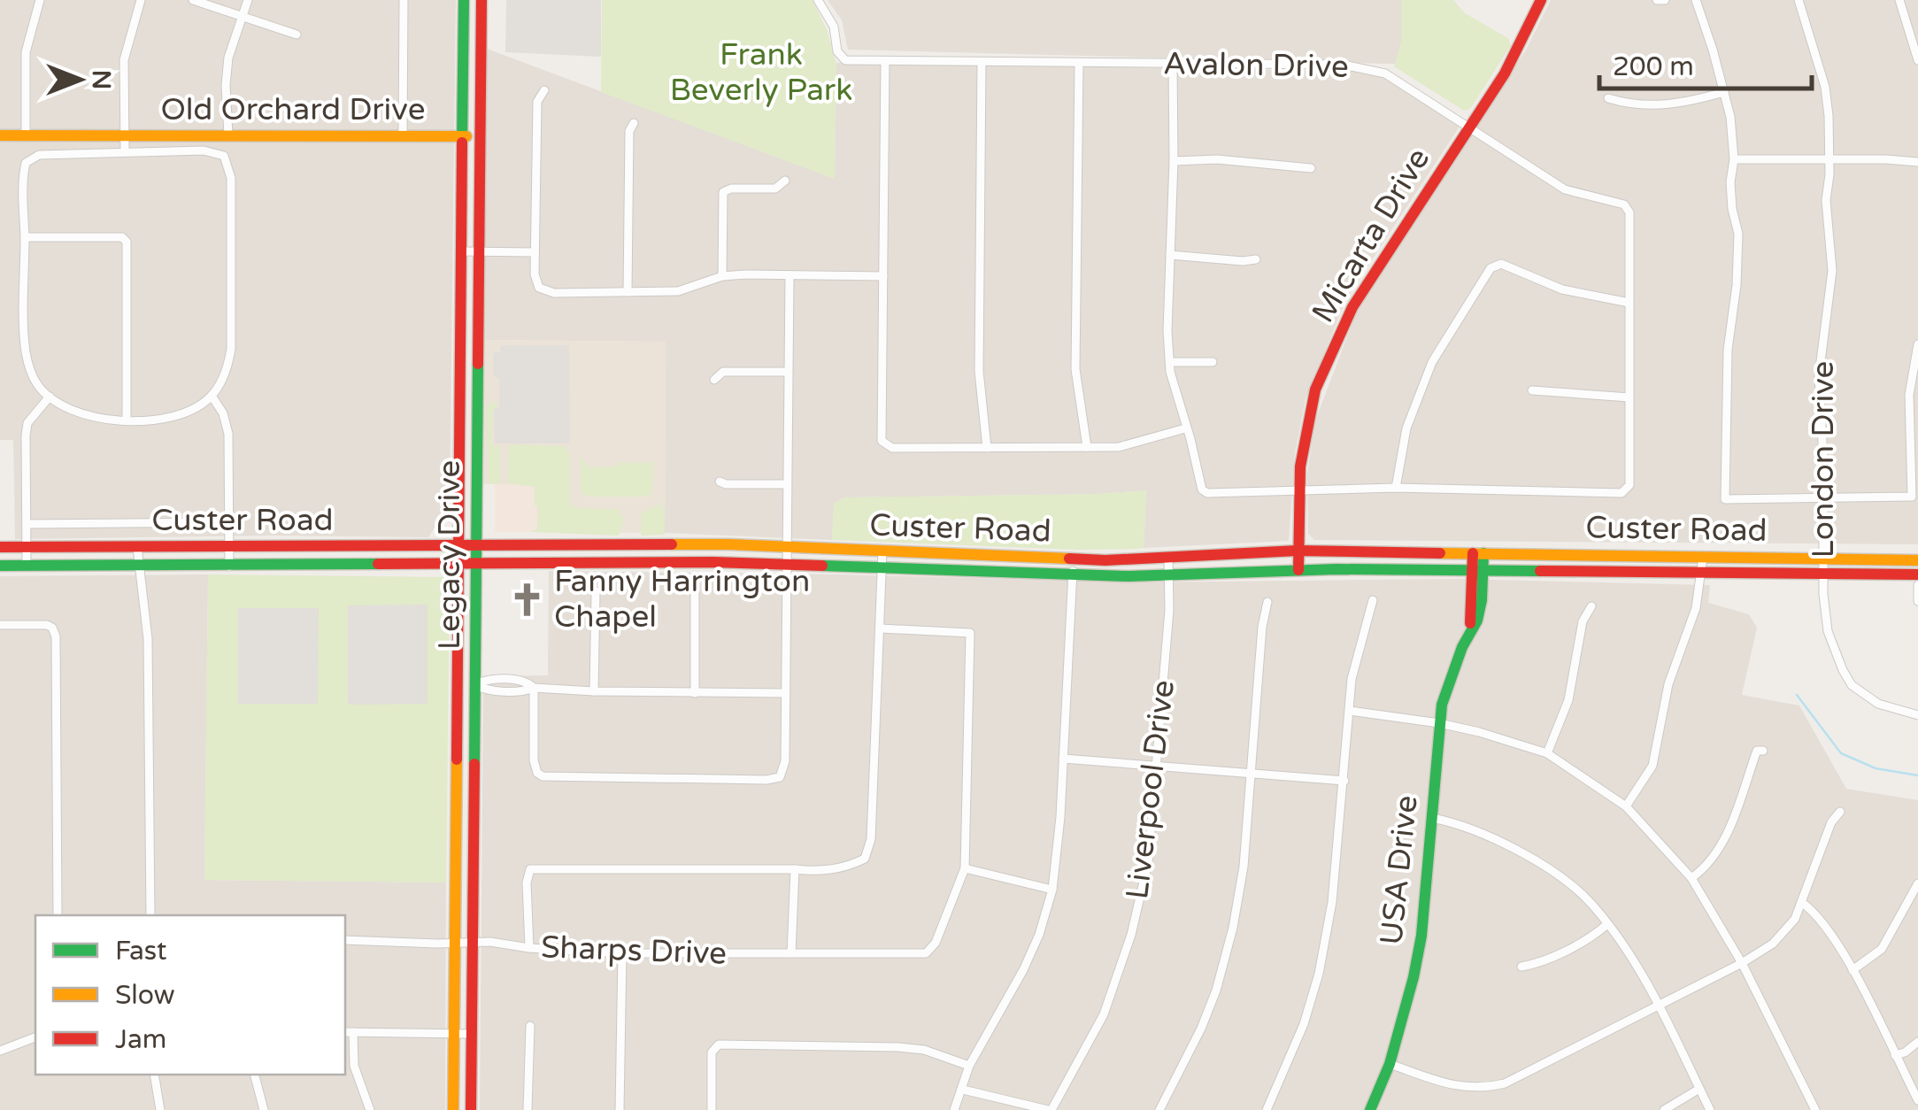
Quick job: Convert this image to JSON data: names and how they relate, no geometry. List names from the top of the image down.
{
  "streets": {
    "main road": [
      "Old Orchard Drive",
      "Micarta Drive",
      "Custer Road",
      "Legacy Drive",
      "USA Drive"
    ],
    "street": [
      "Avalon Drive",
      "London Drive",
      "Liverpool Drive",
      "Sharps Drive"
    ]
  },
  "crossings": [
    ["Avalon Drive", "Micarta Drive"],
    ["Old Orchard Drive", "Legacy Drive"],
    ["Micarta Drive", "Custer Road"],
    ["London Drive", "Custer Road"],
    ["Custer Road", "Legacy Drive"],
    ["Custer Road", "Liverpool Drive"],
    ["Custer Road", "USA Drive"],
    ["Legacy Drive", "Sharps Drive"]
  ],
  "parks": ["Frank Beverly Park"],
  "places": {
    "church": ["Fanny Harrington Chapel"]
  },
  "legend": ["Fast", "Slow", "Jam"],
  "scale_bar": "200 m",
  "north": "right"
}
